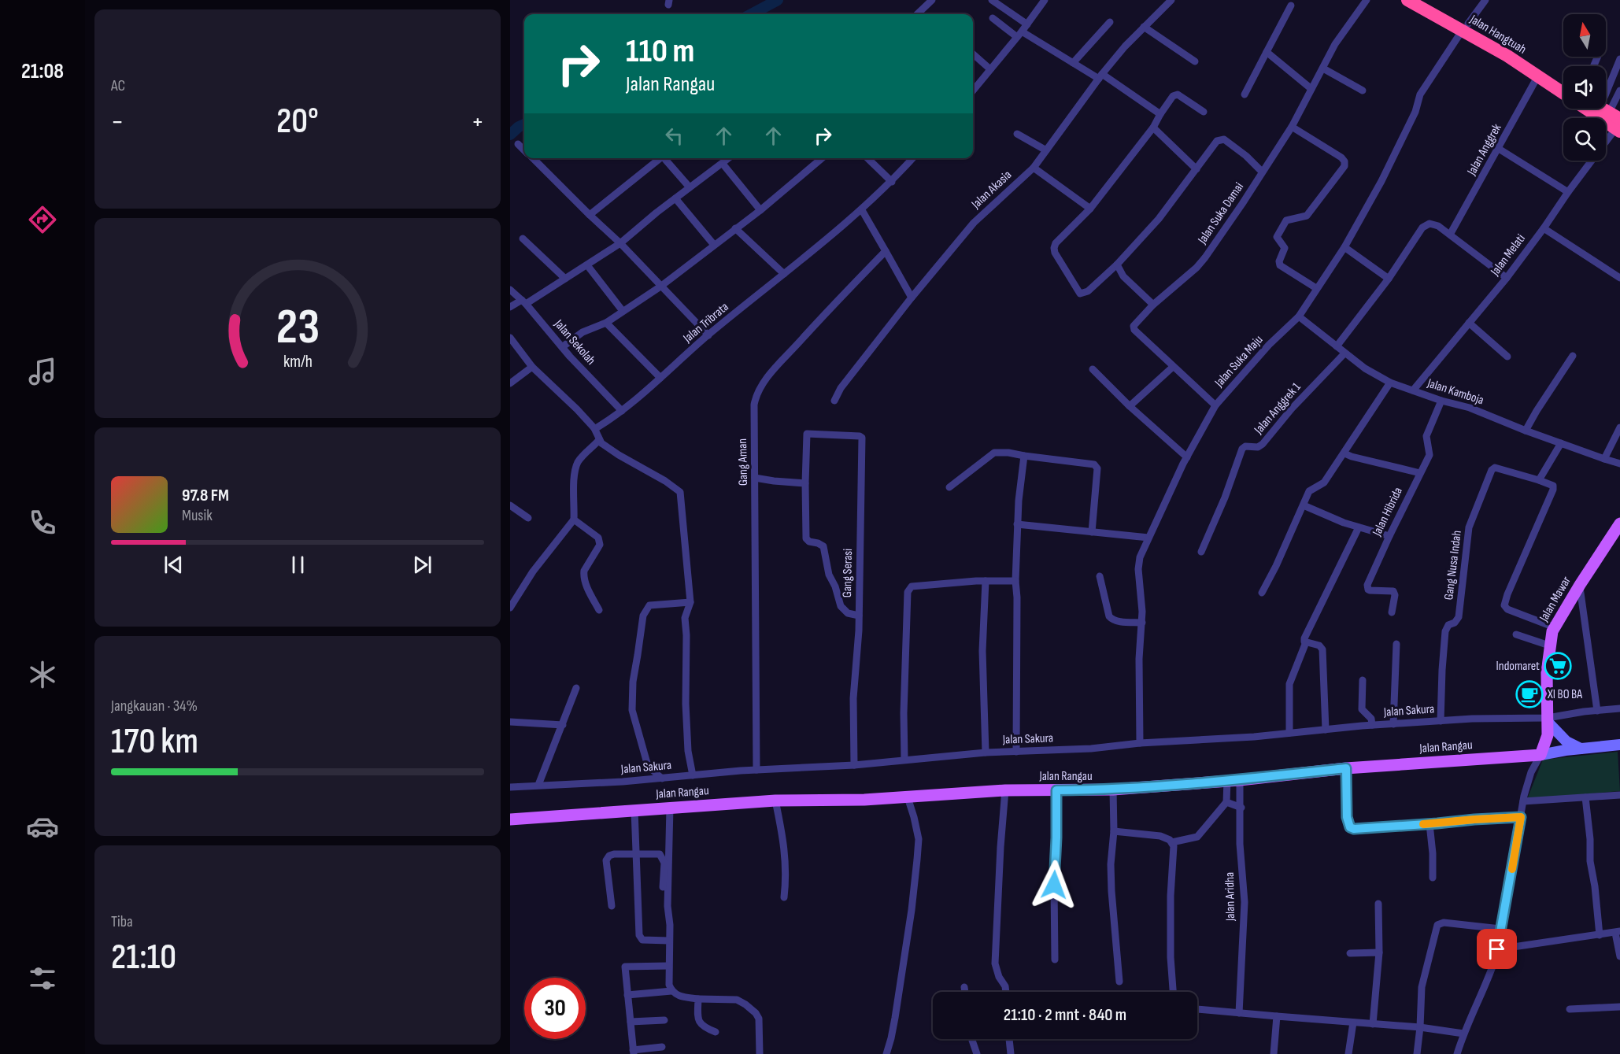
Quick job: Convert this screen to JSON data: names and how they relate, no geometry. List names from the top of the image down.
{
  "streets": {
    "highway": ["Jalan Hangtuah"],
    "main road": ["Jalan Mawar", "Jalan Rangau"],
    "street": [
      "Jalan Anggrek",
      "Jalan Akasia",
      "Jalan Suka Damai",
      "Jalan Melati",
      "Jalan Tribrata",
      "Jalan Sekolah",
      "Jalan Suka Maju",
      "Jalan Kamboja",
      "Jalan Anggrek 1",
      "Gang Aman",
      "Jalan Hibrida",
      "Gang Nusa Indah",
      "Gang Serasi",
      "Jalan Sakura",
      "Jalan Aridha"
    ]
  },
  "crossings": [
    ["Jalan Hangtuah", "Jalan Anggrek"],
    ["Jalan Hangtuah", "Jalan Melati"],
    ["Jalan Hangtuah", "Jalan Suka Maju"],
    ["Jalan Suka Damai", "Jalan Suka Maju"],
    ["Jalan Melati", "Jalan Kamboja"],
    ["Jalan Tribrata", "Jalan Sekolah"],
    ["Jalan Suka Maju", "Jalan Kamboja"],
    ["Jalan Suka Maju", "Jalan Sakura"],
    ["Jalan Kamboja", "Jalan Anggrek 1"],
    ["Jalan Kamboja", "Jalan Hibrida"],
    ["Gang Aman", "Jalan Sakura"],
    ["Gang Nusa Indah", "Jalan Sakura"],
    ["Gang Serasi", "Jalan Sakura"],
    ["Jalan Mawar", "Jalan Sakura"],
    ["Jalan Mawar", "Jalan Rangau"],
    ["Jalan Rangau", "Jalan Aridha"]
  ],
  "places": {
    "supermarket": ["Indomaret"],
    "cafe": ["XI BO BA"]
  },
  "north": "top",
  "page": {
    "tabs": "21:08",
    "tile": [
      "AC",
      ["Jangkauan · 34%", "170 km"],
      ["Tiba", "21:10"]
    ],
    "turn": ["110 m", "Jalan Rangau"],
    "heat": ["−", "20°", "+"],
    "song": ["97.8 FM", "Musik"],
    "limit": "30",
    "trip": "21:10 · 2 mnt · 840 m",
    "gauge": ["23", "km/h"]
  }
}
